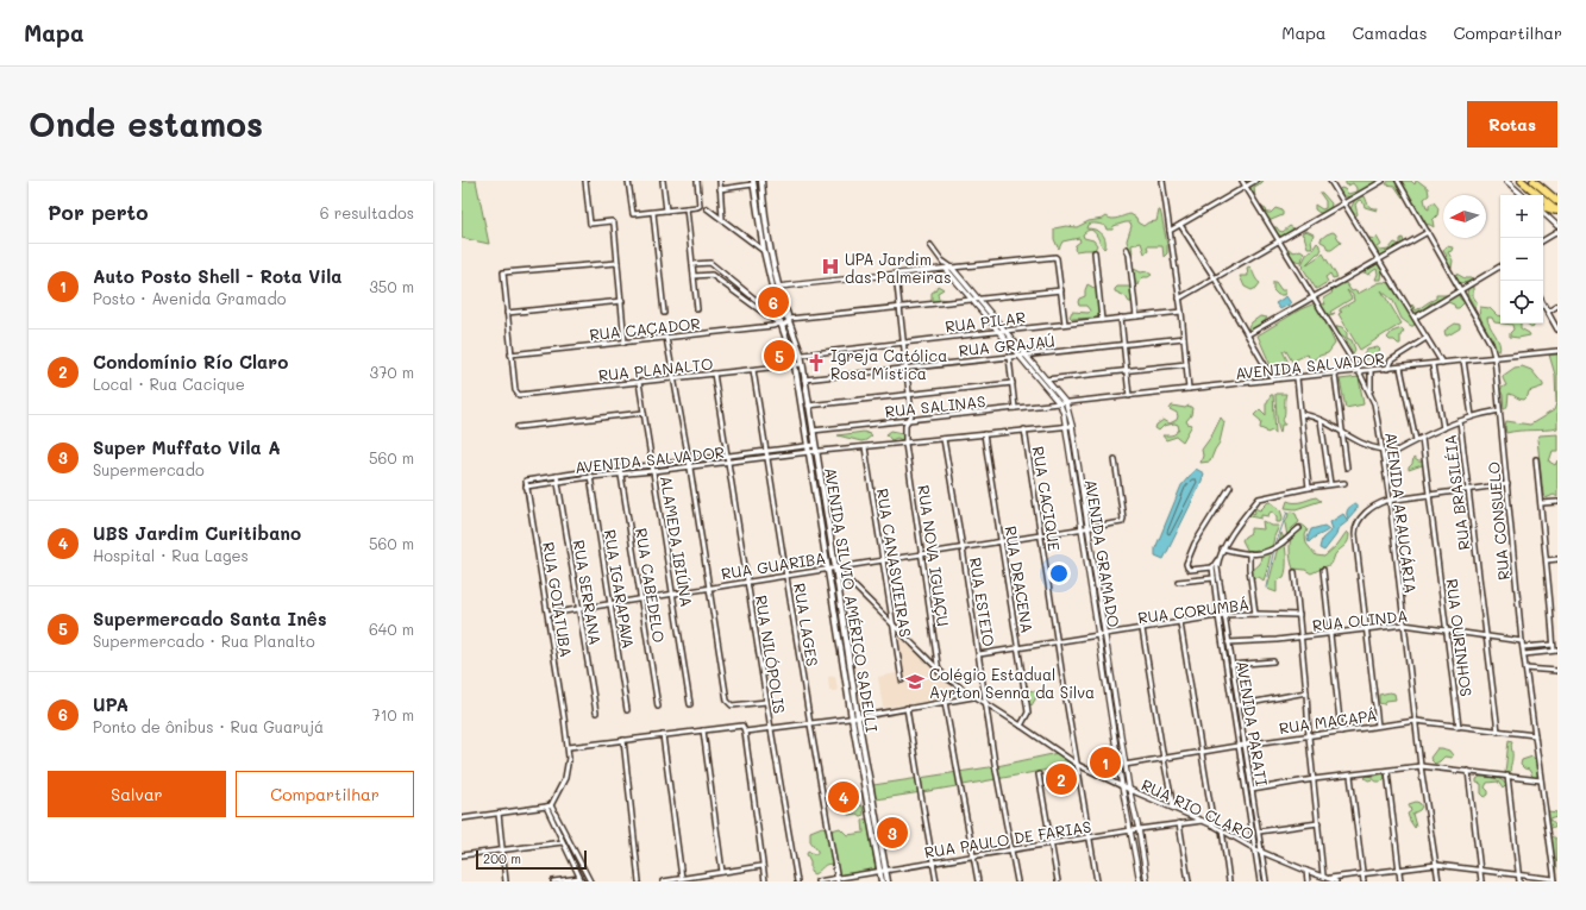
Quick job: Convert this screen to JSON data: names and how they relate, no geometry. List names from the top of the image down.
{
  "streets": {
    "main road": ["AVENIDA SILVIO AMÉRICO SADELLI"],
    "street": [
      "RUA PILAR",
      "RUA CAÇADOR",
      "RUA GRAJAÚ",
      "AVENIDA SALVADOR",
      "RUA PLANALTO",
      "RUA SALINAS",
      "RUA BRASILÉIA",
      "RUA CACIQUE",
      "AVENIDA ARAUCÁRIA",
      "RUA CONSUELO",
      "ALAMEDA IBIÚNA",
      "AVENIDA GRAMADO",
      "RUA NOVA IGUAÇU",
      "RUA CANASVIEIRAS",
      "RUA GUARIBA",
      "RUA DRACENA",
      "RUA CABEDELO",
      "RUA IGARAPAVA",
      "RUA SERRANA",
      "RUA GOIATUBA",
      "RUA ESTEIO",
      "RUA CORUMBÁ",
      "RUA OLINDA",
      "RUA LAGES",
      "RUA OURINHOS",
      "RUA NILÓPOLIS",
      "RUA MACAPÁ",
      "AVENIDA PARATI",
      "RUA RIO CLARO",
      "RUA PAULO DE FARIAS"
    ]
  },
  "crossings": [
    ["RUA PILAR", "AVENIDA GRAMADO"],
    ["RUA PILAR", "RUA NOVA IGUAÇU"],
    ["RUA PILAR", "AVENIDA SILVIO AMÉRICO SADELLI"],
    ["RUA CAÇADOR", "RUA PLANALTO"],
    ["RUA CAÇADOR", "AVENIDA SILVIO AMÉRICO SADELLI"],
    ["RUA GRAJAÚ", "AVENIDA GRAMADO"],
    ["RUA GRAJAÚ", "RUA NOVA IGUAÇU"],
    ["RUA GRAJAÚ", "AVENIDA SILVIO AMÉRICO SADELLI"],
    ["AVENIDA SALVADOR", "RUA SALINAS"],
    ["AVENIDA SALVADOR", "RUA CACIQUE"],
    ["AVENIDA SALVADOR", "AVENIDA ARAUCÁRIA"],
    ["AVENIDA SALVADOR", "RUA CONSUELO"],
    ["AVENIDA SALVADOR", "ALAMEDA IBIÚNA"],
    ["AVENIDA SALVADOR", "AVENIDA GRAMADO"],
    ["AVENIDA SALVADOR", "RUA NOVA IGUAÇU"],
    ["AVENIDA SALVADOR", "RUA CANASVIEIRAS"],
    ["AVENIDA SALVADOR", "RUA DRACENA"],
    ["AVENIDA SALVADOR", "RUA CABEDELO"],
    ["AVENIDA SALVADOR", "RUA IGARAPAVA"],
    ["AVENIDA SALVADOR", "RUA SERRANA"],
    ["AVENIDA SALVADOR", "RUA GOIATUBA"],
    ["AVENIDA SALVADOR", "AVENIDA SILVIO AMÉRICO SADELLI"],
    ["AVENIDA SALVADOR", "RUA ESTEIO"],
    ["AVENIDA SALVADOR", "RUA LAGES"],
    ["AVENIDA SALVADOR", "RUA NILÓPOLIS"],
    ["RUA PLANALTO", "ALAMEDA IBIÚNA"],
    ["RUA PLANALTO", "AVENIDA SILVIO AMÉRICO SADELLI"],
    ["RUA PLANALTO", "RUA LAGES"],
    ["RUA PLANALTO", "RUA NILÓPOLIS"],
    ["RUA SALINAS", "AVENIDA GRAMADO"],
    ["RUA SALINAS", "RUA NOVA IGUAÇU"],
    ["RUA SALINAS", "AVENIDA SILVIO AMÉRICO SADELLI"],
    ["RUA BRASILÉIA", "RUA OLINDA"],
    ["RUA BRASILÉIA", "RUA MACAPÁ"],
    ["RUA CACIQUE", "RUA GUARIBA"],
    ["RUA CACIQUE", "RUA CORUMBÁ"],
    ["RUA CACIQUE", "RUA RIO CLARO"],
    ["RUA CACIQUE", "RUA PAULO DE FARIAS"],
    ["AVENIDA ARAUCÁRIA", "RUA OLINDA"],
    ["AVENIDA ARAUCÁRIA", "RUA MACAPÁ"],
    ["RUA CONSUELO", "RUA OLINDA"],
    ["RUA CONSUELO", "RUA MACAPÁ"],
    ["ALAMEDA IBIÚNA", "RUA GUARIBA"],
    ["AVENIDA GRAMADO", "RUA GUARIBA"],
    ["AVENIDA GRAMADO", "RUA CORUMBÁ"],
    ["AVENIDA GRAMADO", "RUA MACAPÁ"],
    ["AVENIDA GRAMADO", "RUA RIO CLARO"],
    ["AVENIDA GRAMADO", "RUA PAULO DE FARIAS"],
    ["RUA NOVA IGUAÇU", "RUA GUARIBA"],
    ["RUA NOVA IGUAÇU", "RUA RIO CLARO"],
    ["RUA CANASVIEIRAS", "RUA GUARIBA"],
    ["RUA CANASVIEIRAS", "RUA RIO CLARO"],
    ["RUA GUARIBA", "RUA DRACENA"],
    ["RUA GUARIBA", "RUA CABEDELO"],
    ["RUA GUARIBA", "RUA IGARAPAVA"],
    ["RUA GUARIBA", "RUA SERRANA"],
    ["RUA GUARIBA", "RUA GOIATUBA"],
    ["RUA GUARIBA", "AVENIDA SILVIO AMÉRICO SADELLI"],
    ["RUA GUARIBA", "RUA ESTEIO"],
    ["RUA GUARIBA", "RUA LAGES"],
    ["RUA GUARIBA", "RUA NILÓPOLIS"],
    ["RUA GUARIBA", "RUA RIO CLARO"],
    ["RUA DRACENA", "RUA CORUMBÁ"],
    ["RUA DRACENA", "RUA RIO CLARO"],
    ["AVENIDA SILVIO AMÉRICO SADELLI", "RUA RIO CLARO"],
    ["AVENIDA SILVIO AMÉRICO SADELLI", "RUA PAULO DE FARIAS"],
    ["RUA ESTEIO", "RUA CORUMBÁ"],
    ["RUA ESTEIO", "RUA RIO CLARO"],
    ["RUA ESTEIO", "RUA PAULO DE FARIAS"],
    ["RUA CORUMBÁ", "AVENIDA PARATI"],
    ["RUA OLINDA", "RUA OURINHOS"],
    ["RUA OLINDA", "AVENIDA PARATI"],
    ["RUA LAGES", "RUA PAULO DE FARIAS"],
    ["RUA OURINHOS", "RUA MACAPÁ"],
    ["RUA MACAPÁ", "AVENIDA PARATI"],
    ["AVENIDA PARATI", "RUA RIO CLARO"],
    ["RUA RIO CLARO", "RUA PAULO DE FARIAS"]
  ],
  "places": {
    "hospital": ["UPA Jardim das Palmeiras"],
    "church": ["Igreja Católica Rosa Mística"],
    "school or university": ["Colégio Estadual Ayrton Senna da Silva"]
  },
  "scale_bar": "200 m",
  "north": "left",
  "page": {
    "header": "Mapa",
    "nav": ["Mapa", "Camadas", "Compartilhar"],
    "buttons": [
      "Rotas",
      ["Salvar", "Compartilhar"]
    ],
    "title": "Onde estamos",
    "heading": ["Por perto", "6 resultados"],
    "map_buttons": ["+", "−"],
    "list": [
      {
        "mark": "1",
        "name": "Auto Posto Shell - Rota Vila",
        "note": "Posto · Avenida Gramado",
        "value": "350 m"
      },
      {
        "mark": "2",
        "name": "Condomínio Río Claro",
        "note": "Local · Rua Cacique",
        "value": "370 m"
      },
      {
        "mark": "3",
        "name": "Super Muffato Vila A",
        "note": "Supermercado",
        "value": "560 m"
      },
      {
        "mark": "4",
        "name": "UBS Jardim Curitibano",
        "note": "Hospital · Rua Lages",
        "value": "560 m"
      },
      {
        "mark": "5",
        "name": "Supermercado Santa Inês",
        "note": "Supermercado · Rua Planalto",
        "value": "640 m"
      },
      {
        "mark": "6",
        "name": "UPA",
        "note": "Ponto de ônibus · Rua Guarujá",
        "value": "710 m"
      }
    ],
    "pins": [
      "6",
      "5",
      "1",
      "2",
      "4",
      "3"
    ],
    "scale": "200 m"
  }
}
